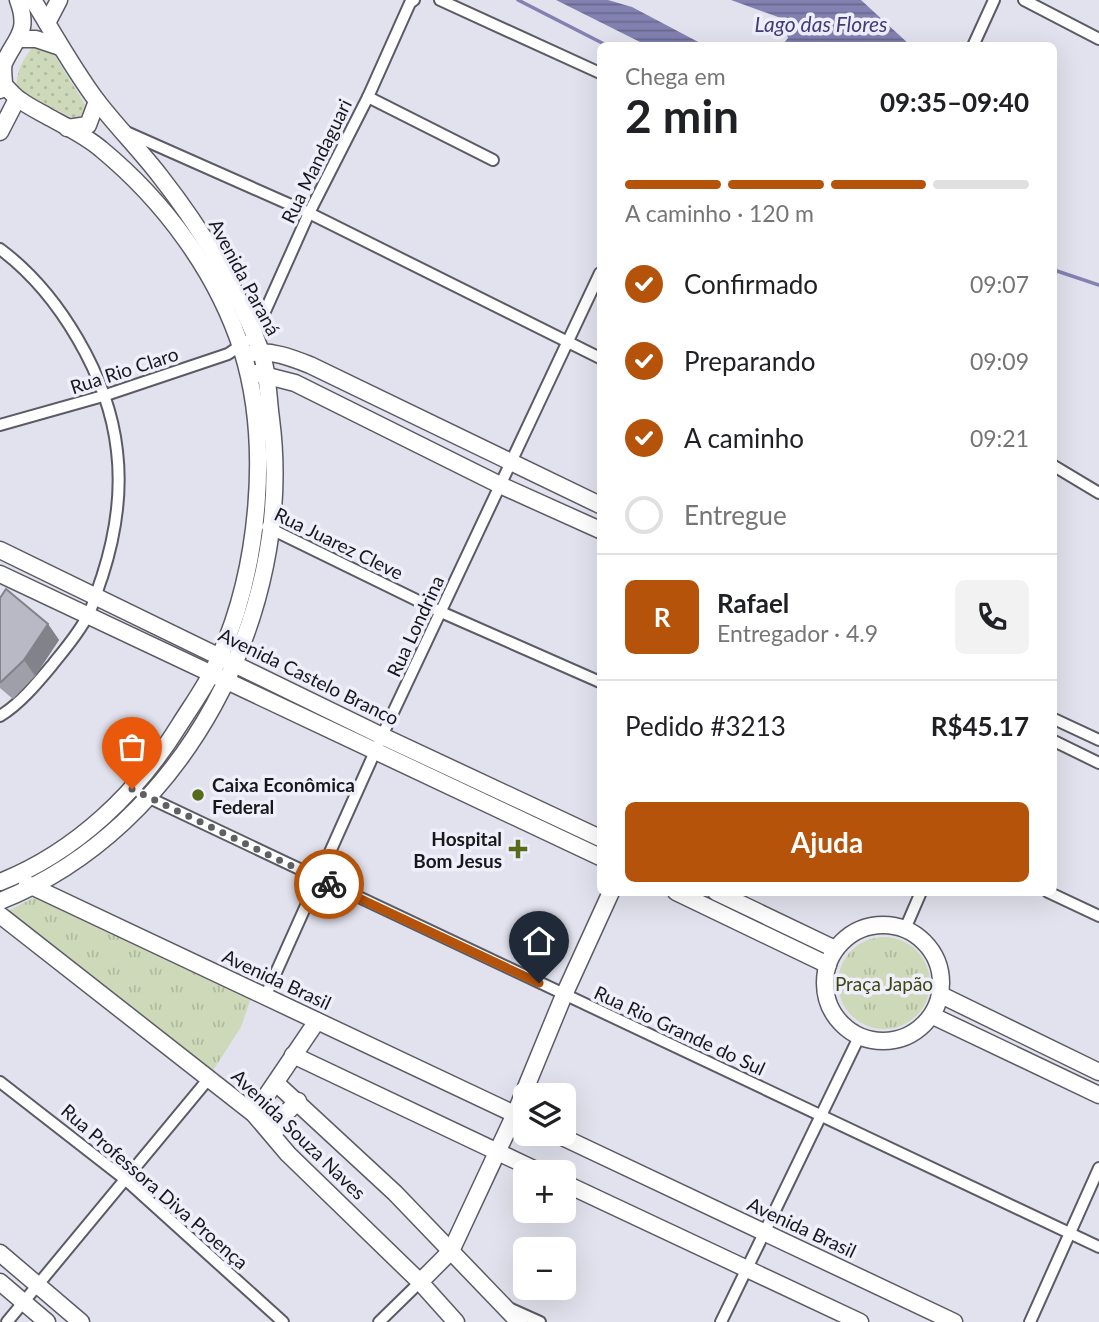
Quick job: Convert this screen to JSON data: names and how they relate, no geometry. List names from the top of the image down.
{
  "streets": {
    "street": [
      "Rua Mandaguari",
      "Avenida Paraná",
      "Rua Rio Claro",
      "Rua Juarez Cleve",
      "Rua Londrina",
      "Avenida Castelo Branco",
      "Avenida Brasil",
      "Rua Rio Grande do Sul",
      "Avenida Souza Naves",
      "Rua Professora Diva Proença"
    ]
  },
  "crossings": [
    ["Rua Mandaguari", "Avenida Paraná"],
    ["Rua Mandaguari", "Rua Rio Claro"],
    ["Avenida Paraná", "Rua Rio Claro"],
    ["Avenida Paraná", "Rua Juarez Cleve"],
    ["Avenida Paraná", "Avenida Castelo Branco"],
    ["Avenida Paraná", "Avenida Brasil"],
    ["Avenida Paraná", "Rua Rio Grande do Sul"],
    ["Rua Juarez Cleve", "Rua Londrina"],
    ["Rua Londrina", "Avenida Castelo Branco"],
    ["Rua Londrina", "Avenida Brasil"],
    ["Rua Londrina", "Rua Rio Grande do Sul"]
  ],
  "water": ["Lago das Flores"],
  "parks": ["Praça Japão"],
  "places": {
    "other": ["Caixa Econômica Federal"],
    "health": ["Hospital Bom Jesus"]
  },
  "page": {
    "heading": ["2 min", "Chega em", "09:35–09:40"],
    "panel": [
      "Rafael",
      "Entregador · 4.9",
      "Pedido #3213",
      "R$45.17"
    ],
    "bar": "A caminho · 120 m",
    "list": [
      ["Confirmado", "09:07"],
      ["Preparando", "09:09"],
      ["A caminho", "09:21"],
      "Entregue"
    ],
    "round": "R",
    "buttons": "Ajuda",
    "map_buttons": ["+", "−"]
  }
}
